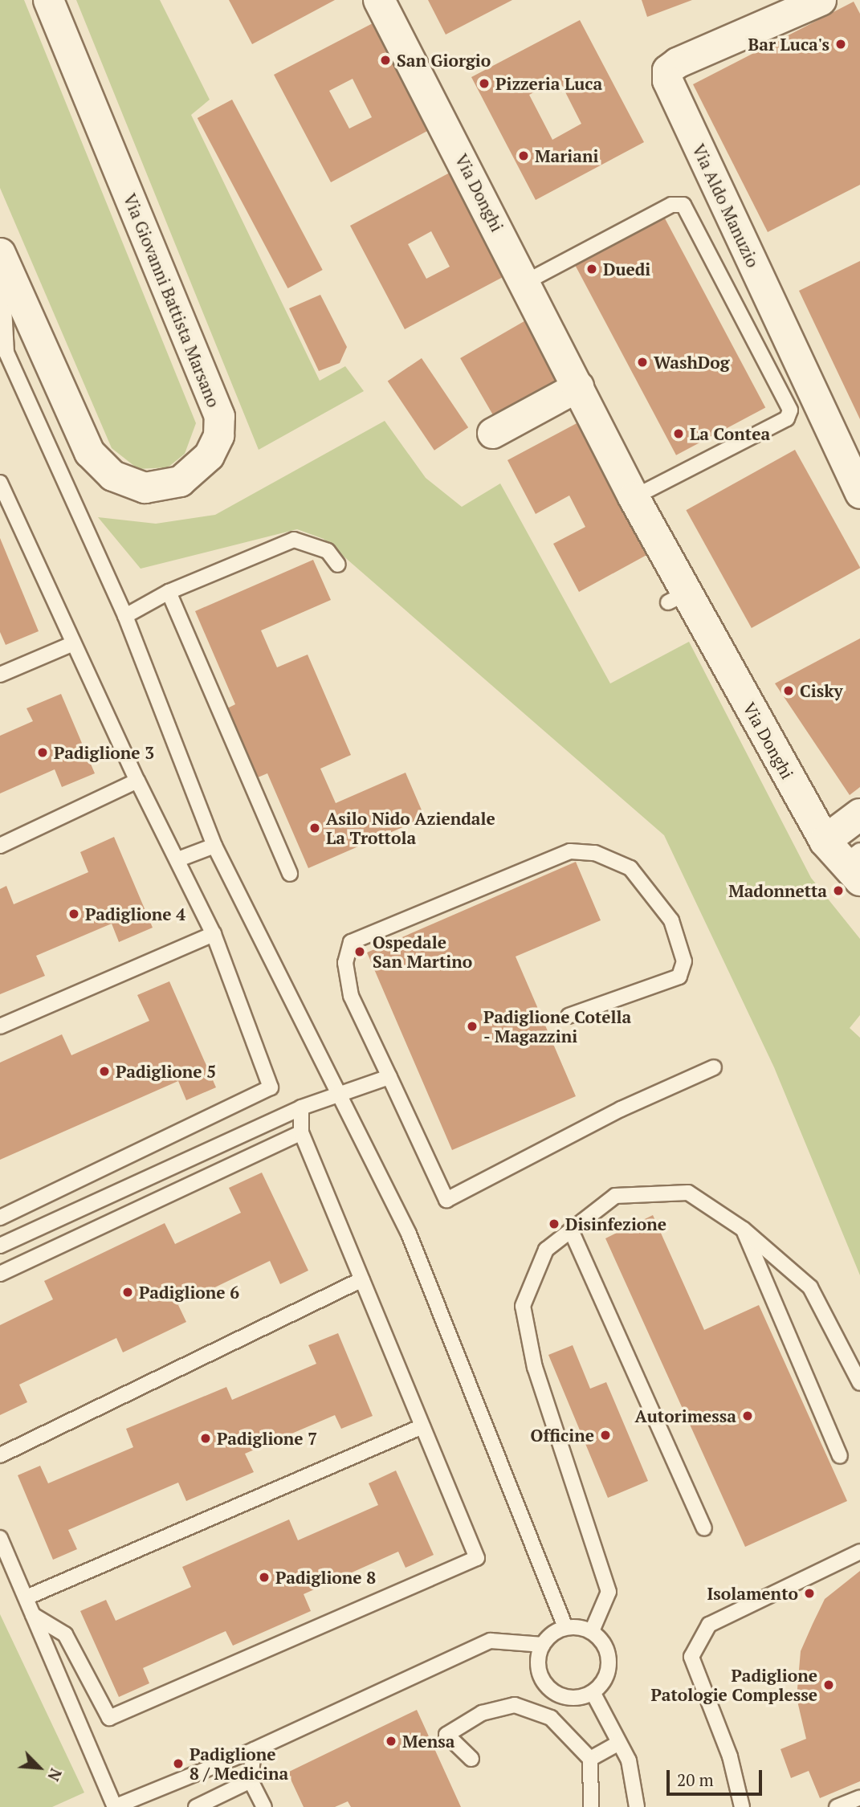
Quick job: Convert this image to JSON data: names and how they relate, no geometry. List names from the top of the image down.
{
  "streets": {
    "street": ["Via Donghi", "Via Aldo Manuzio", "Via Giovanni Battista Marsano"]
  },
  "places": [
    "Bar Luca's",
    "San Giorgio",
    "Pizzeria Luca",
    "Mariani",
    "Duedi",
    "WashDog",
    "La Contea",
    "Cisky",
    "Padiglione 3",
    "Asilo Nido Aziendale La Trottola",
    "Madonnetta",
    "Padiglione 4",
    "Ospedale San Martino",
    "Padiglione Cotella - Magazzini",
    "Padiglione 5",
    "Disinfezione",
    "Padiglione 6",
    "Autorimessa",
    "Officine",
    "Padiglione 7",
    "Padiglione 8",
    "Isolamento",
    "Padiglione Patologie Complesse",
    "Mensa",
    "Padiglione 8 / Medicina"
  ],
  "scale_bar": "20 m",
  "north": "bottom right"
}
